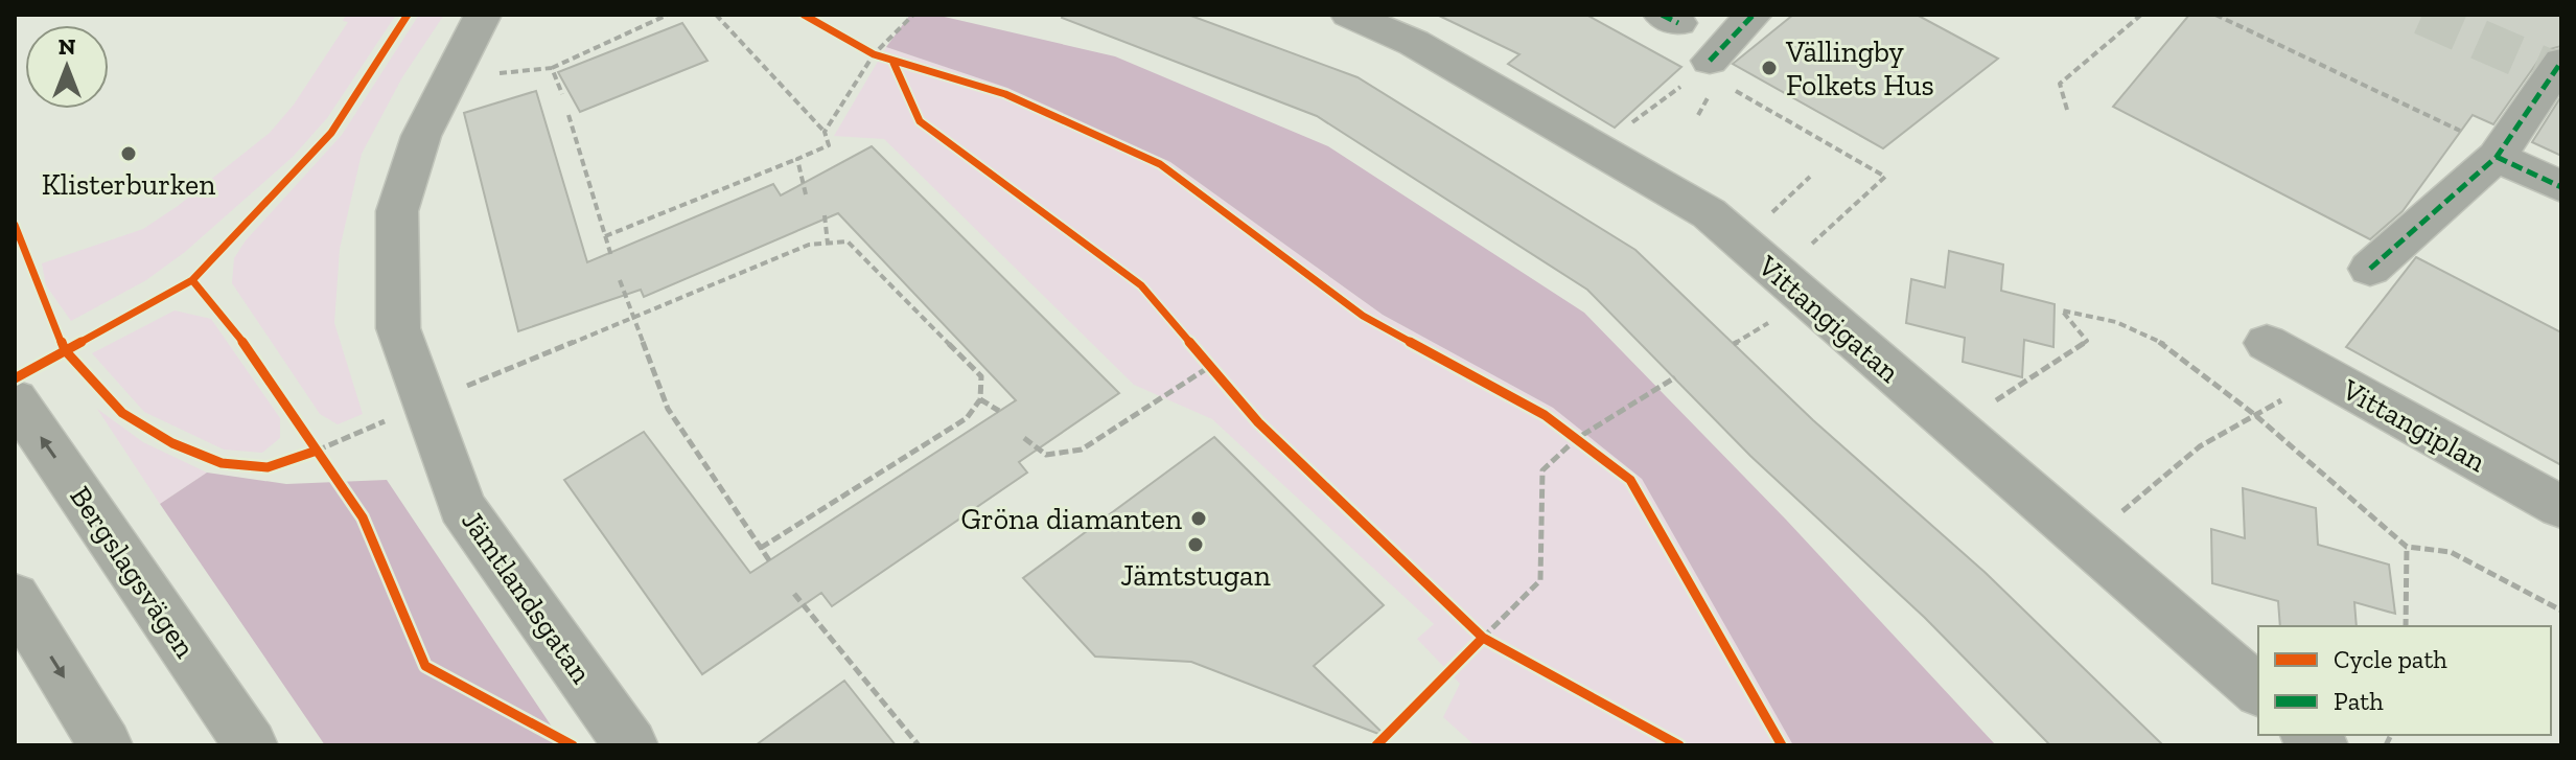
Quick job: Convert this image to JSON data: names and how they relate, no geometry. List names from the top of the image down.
{
  "streets": {
    "main road": ["Bergslagsvägen"],
    "street": ["Vittangigatan", "Vittangiplan", "Jämtlandsgatan"]
  },
  "places": [
    "Vällingby Folkets Hus",
    "Klisterburken",
    "Gröna diamanten",
    "Jämtstugan"
  ],
  "legend": ["Cycle path", "Path"],
  "north": "top"
}
